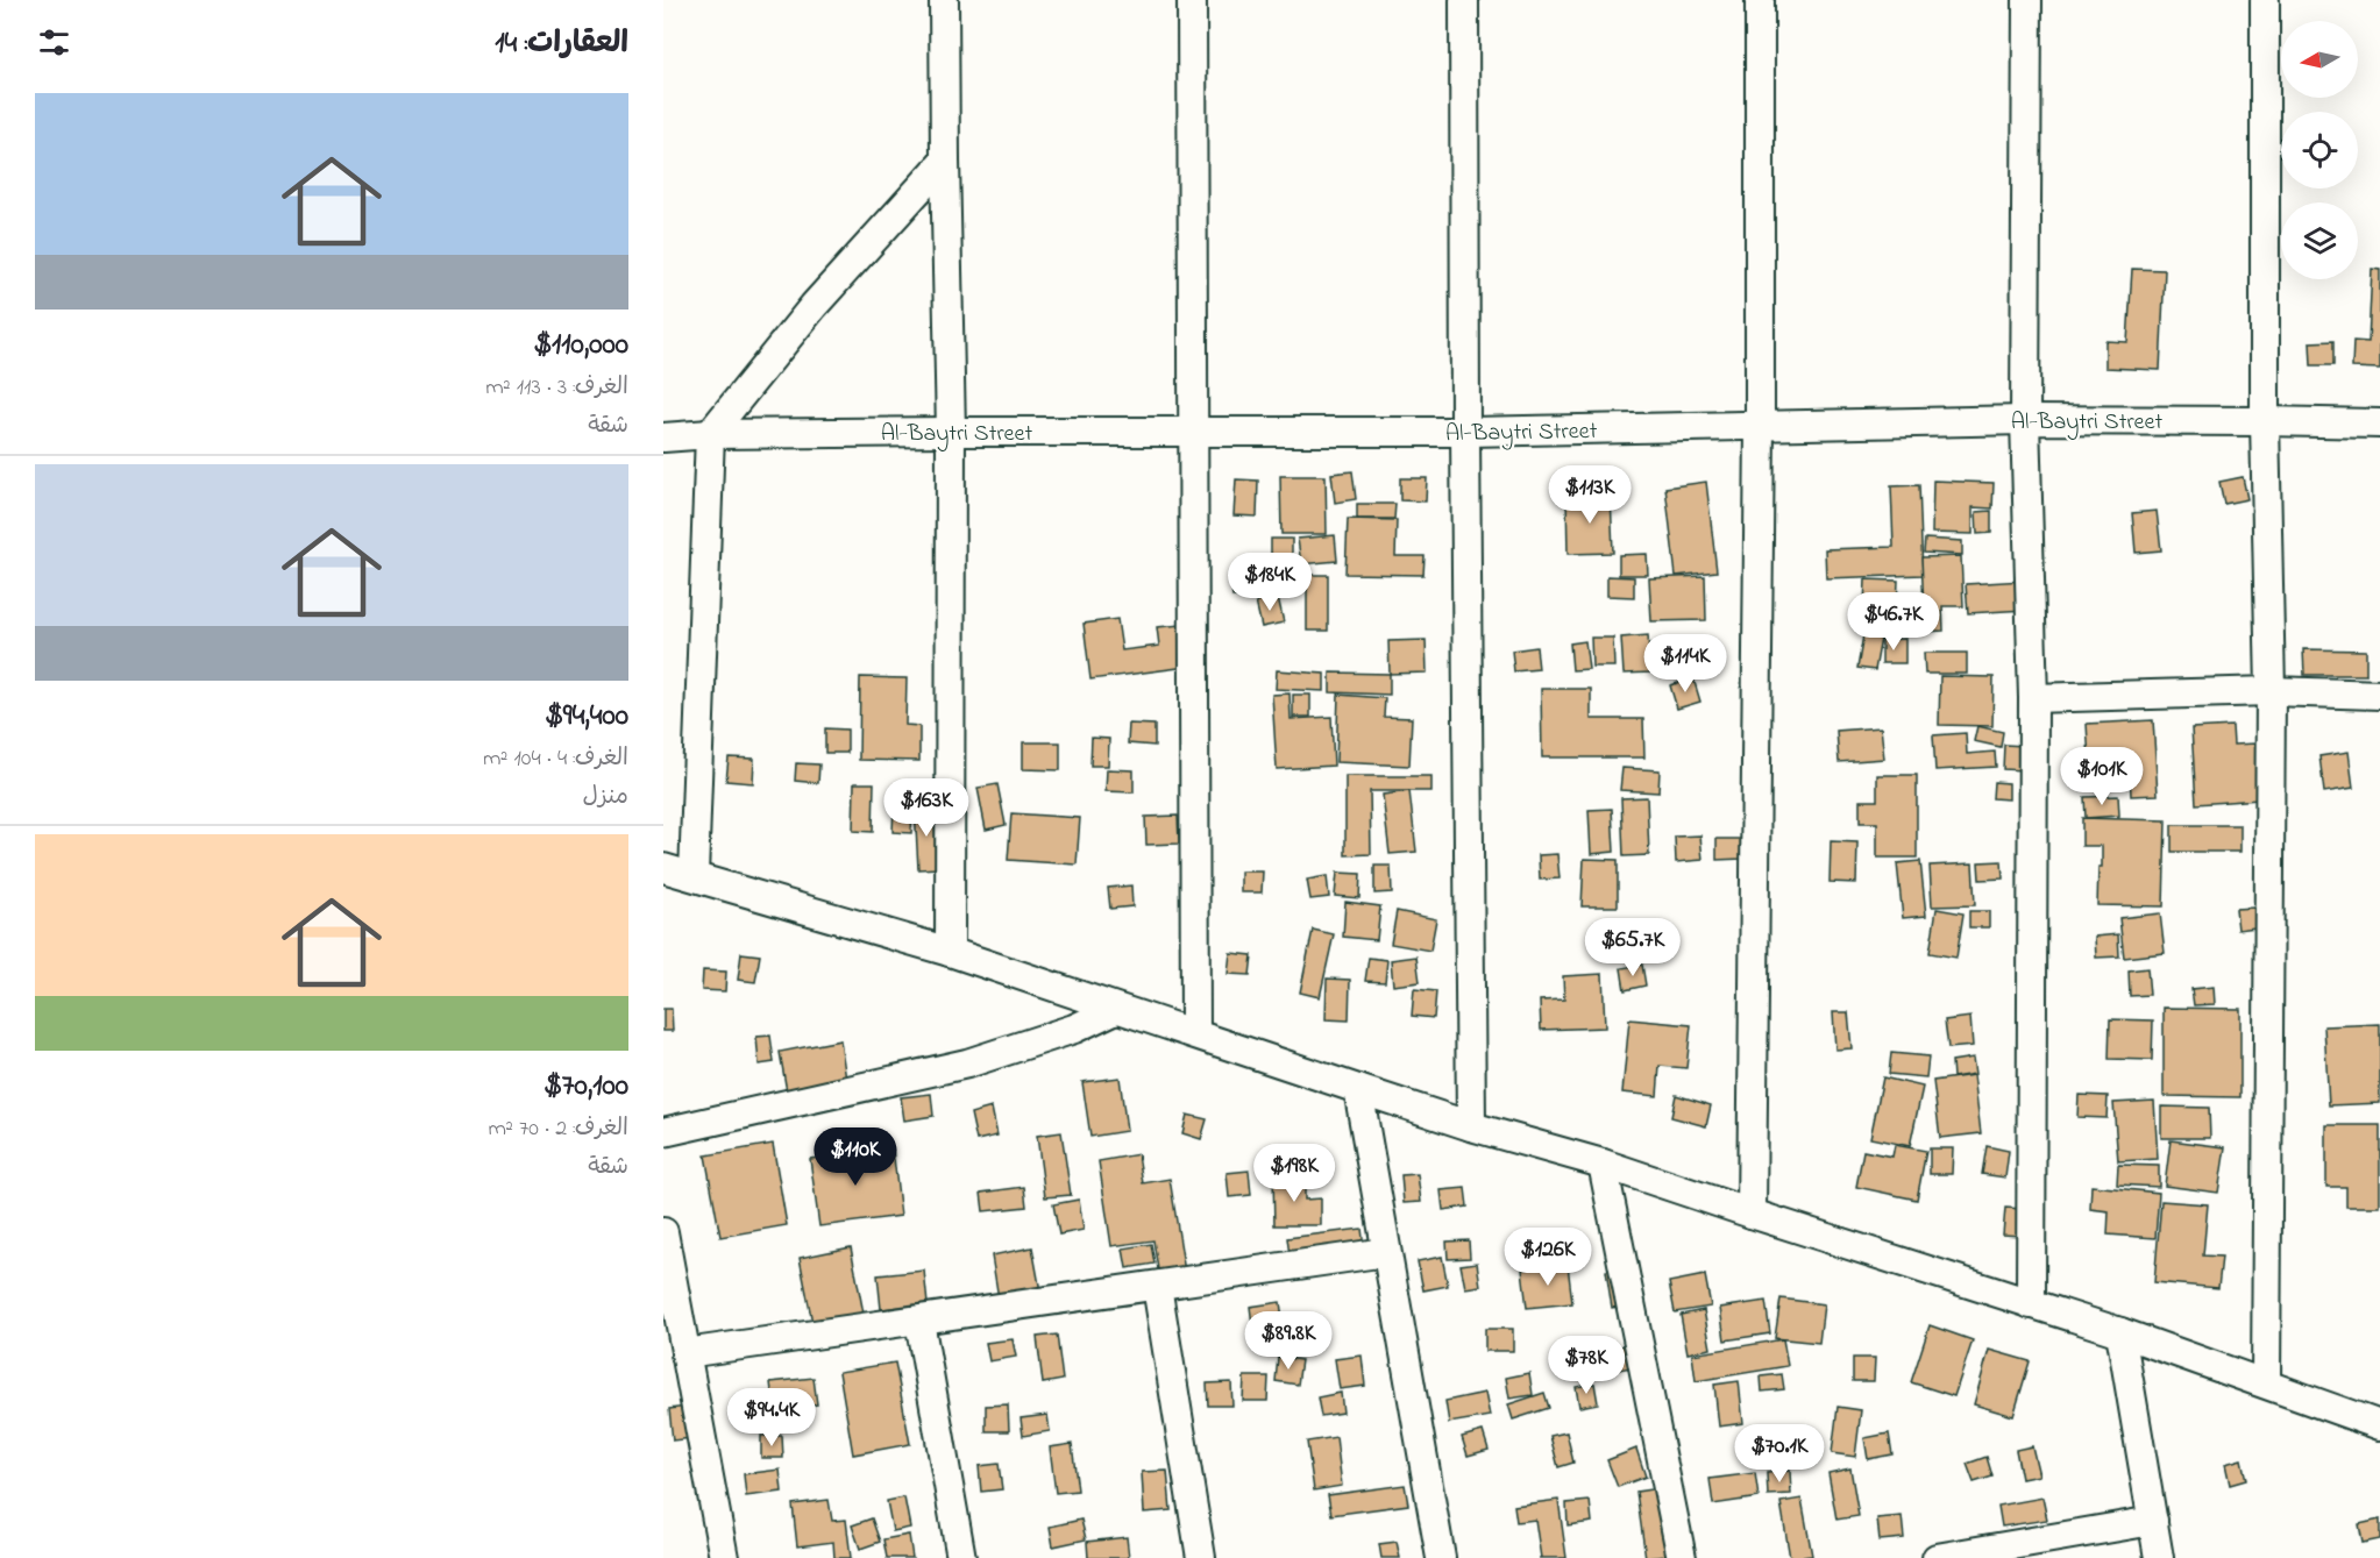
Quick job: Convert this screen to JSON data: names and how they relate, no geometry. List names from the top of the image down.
{
  "streets": {
    "street": ["Al-Baytri Street"]
  },
  "north": "left",
  "page": {
    "heading": "العقارات: 14",
    "list": [
      {
        "name": "$110,000",
        "note": "الغرف: 3 · 113 m² · شقة"
      },
      {
        "name": "$94,400",
        "note": "الغرف: 4 · 104 m² · منزل"
      },
      {
        "name": "$70,100",
        "note": "الغرف: 2 · 70 m² · شقة"
      }
    ],
    "price": [
      "$113K",
      "$184K",
      "$46.7K",
      "$114K",
      "$101K",
      "$163K",
      "$65.7K",
      "$110K",
      "$198K",
      "$126K",
      "$89.8K",
      "$78K",
      "$94.4K",
      "$70.1K"
    ]
  }
}
